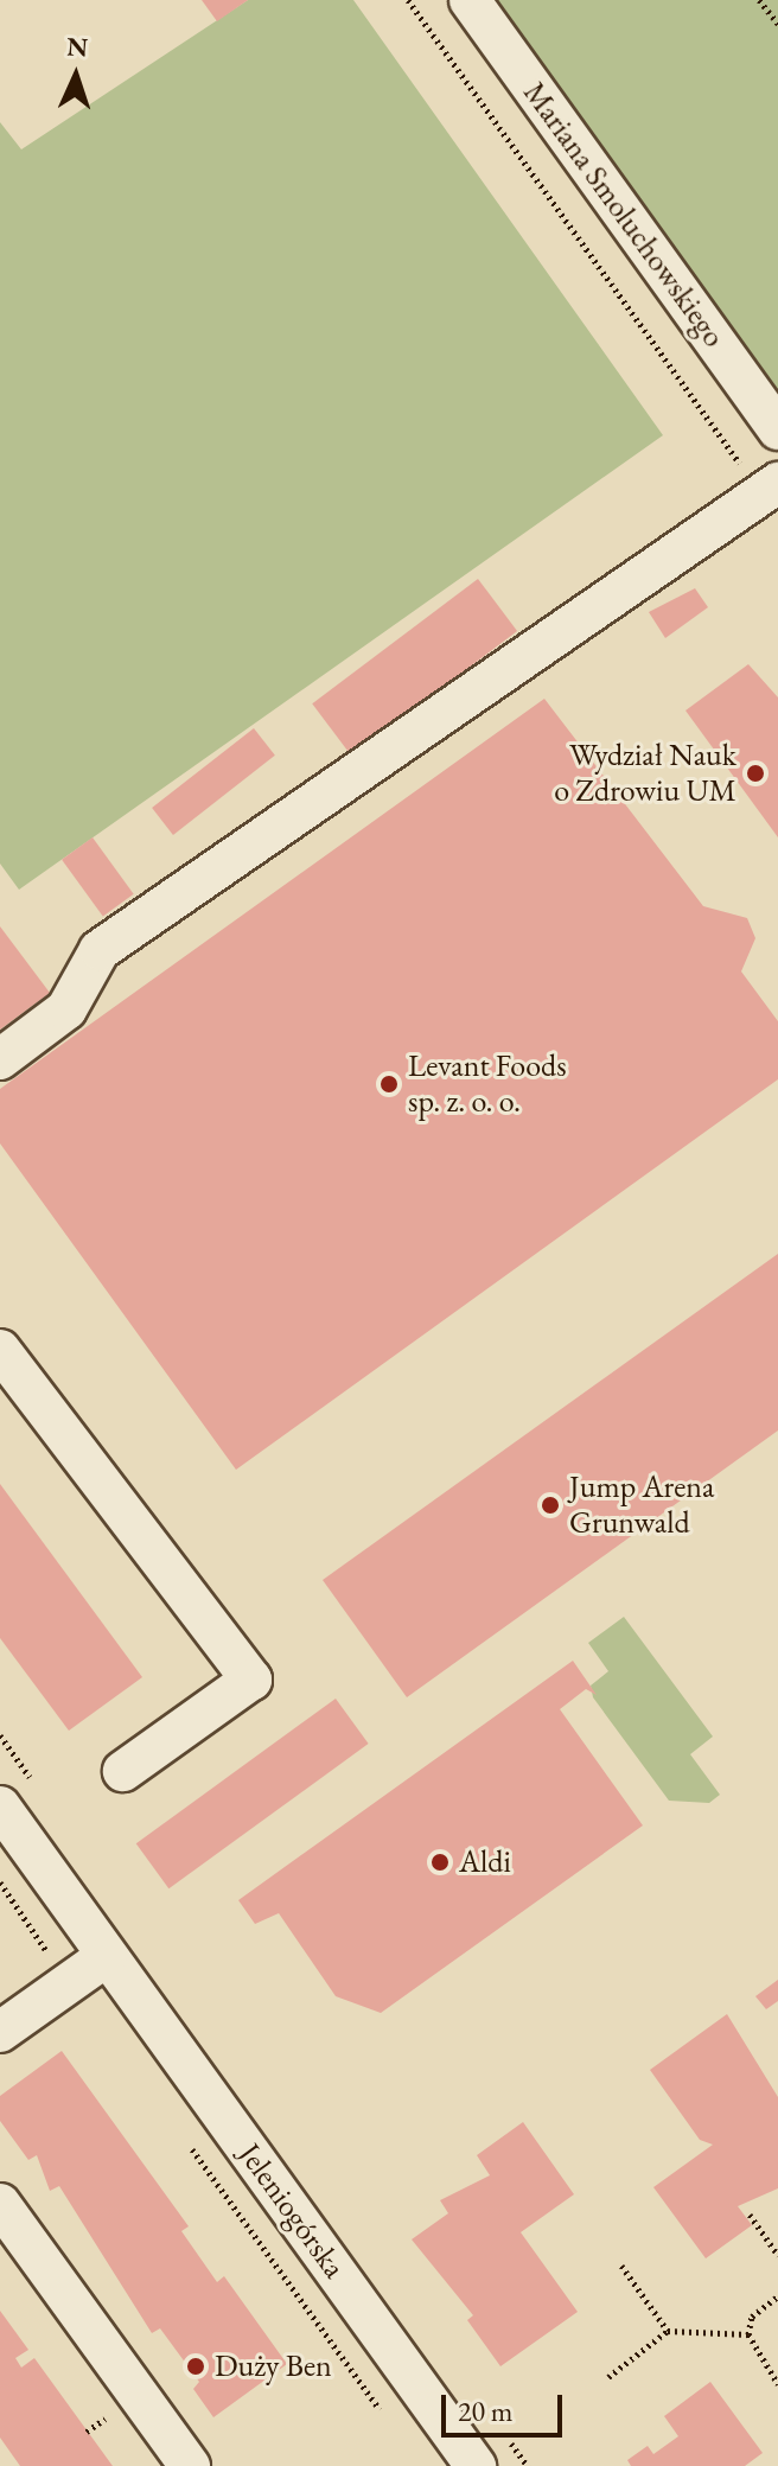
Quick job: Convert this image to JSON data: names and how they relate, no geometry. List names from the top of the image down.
{
  "streets": {
    "street": ["Mariana Smoluchowskiego", "Jeleniogórska"]
  },
  "places": [
    "Wydział Nauk o Zdrowiu UM",
    "Levant Foods sp. z. o. o.",
    "Jump Arena Grunwald",
    "Aldi",
    "Duży Ben"
  ],
  "scale_bar": "20 m",
  "north": "top"
}
